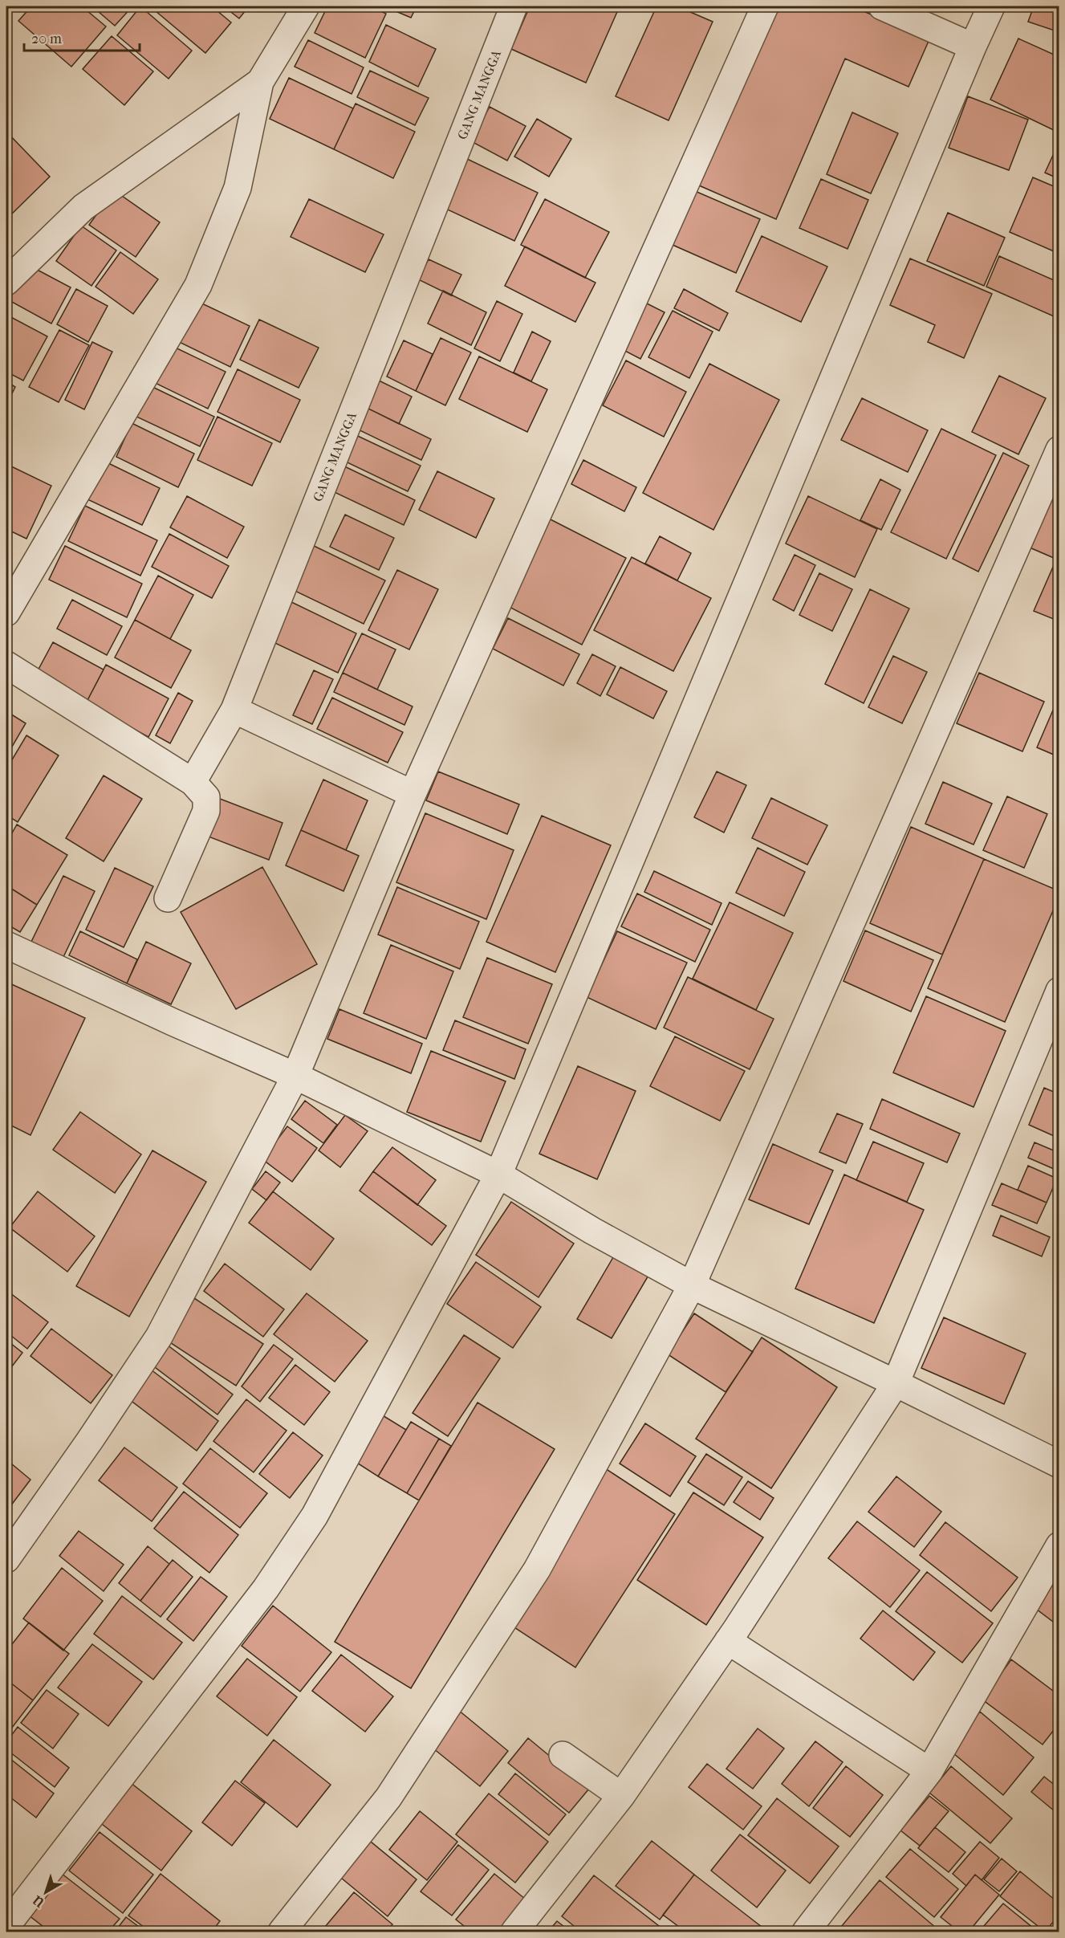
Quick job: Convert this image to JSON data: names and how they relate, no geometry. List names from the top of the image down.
{
  "streets": {
    "street": ["GANG MANGGA"]
  },
  "scale_bar": "20 m",
  "north": "bottom left"
}
